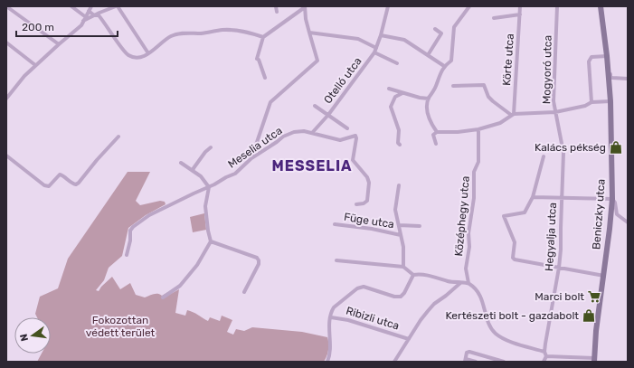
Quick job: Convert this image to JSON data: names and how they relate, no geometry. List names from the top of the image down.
{
  "streets": {
    "main road": ["Beniczky utca"],
    "street": [
      "Körte utca",
      "Mogyoró utca",
      "Otelló utca",
      "Meselia utca",
      "Középhegy utca",
      "Füge utca",
      "Hegyalja utca",
      "Ribizli utca"
    ]
  },
  "crossings": [
    ["Mogyoró utca", "Hegyalja utca"],
    ["Otelló utca", "Meselia utca"]
  ],
  "districts": ["MESSELIA"],
  "parks": ["Fokozottan védett terület"],
  "places": {
    "shop": ["Kalács pékség", "Kertészeti bolt - gazdabolt"],
    "supermarket": ["Marci bolt"]
  },
  "scale_bar": "200 m",
  "north": "left"
}
